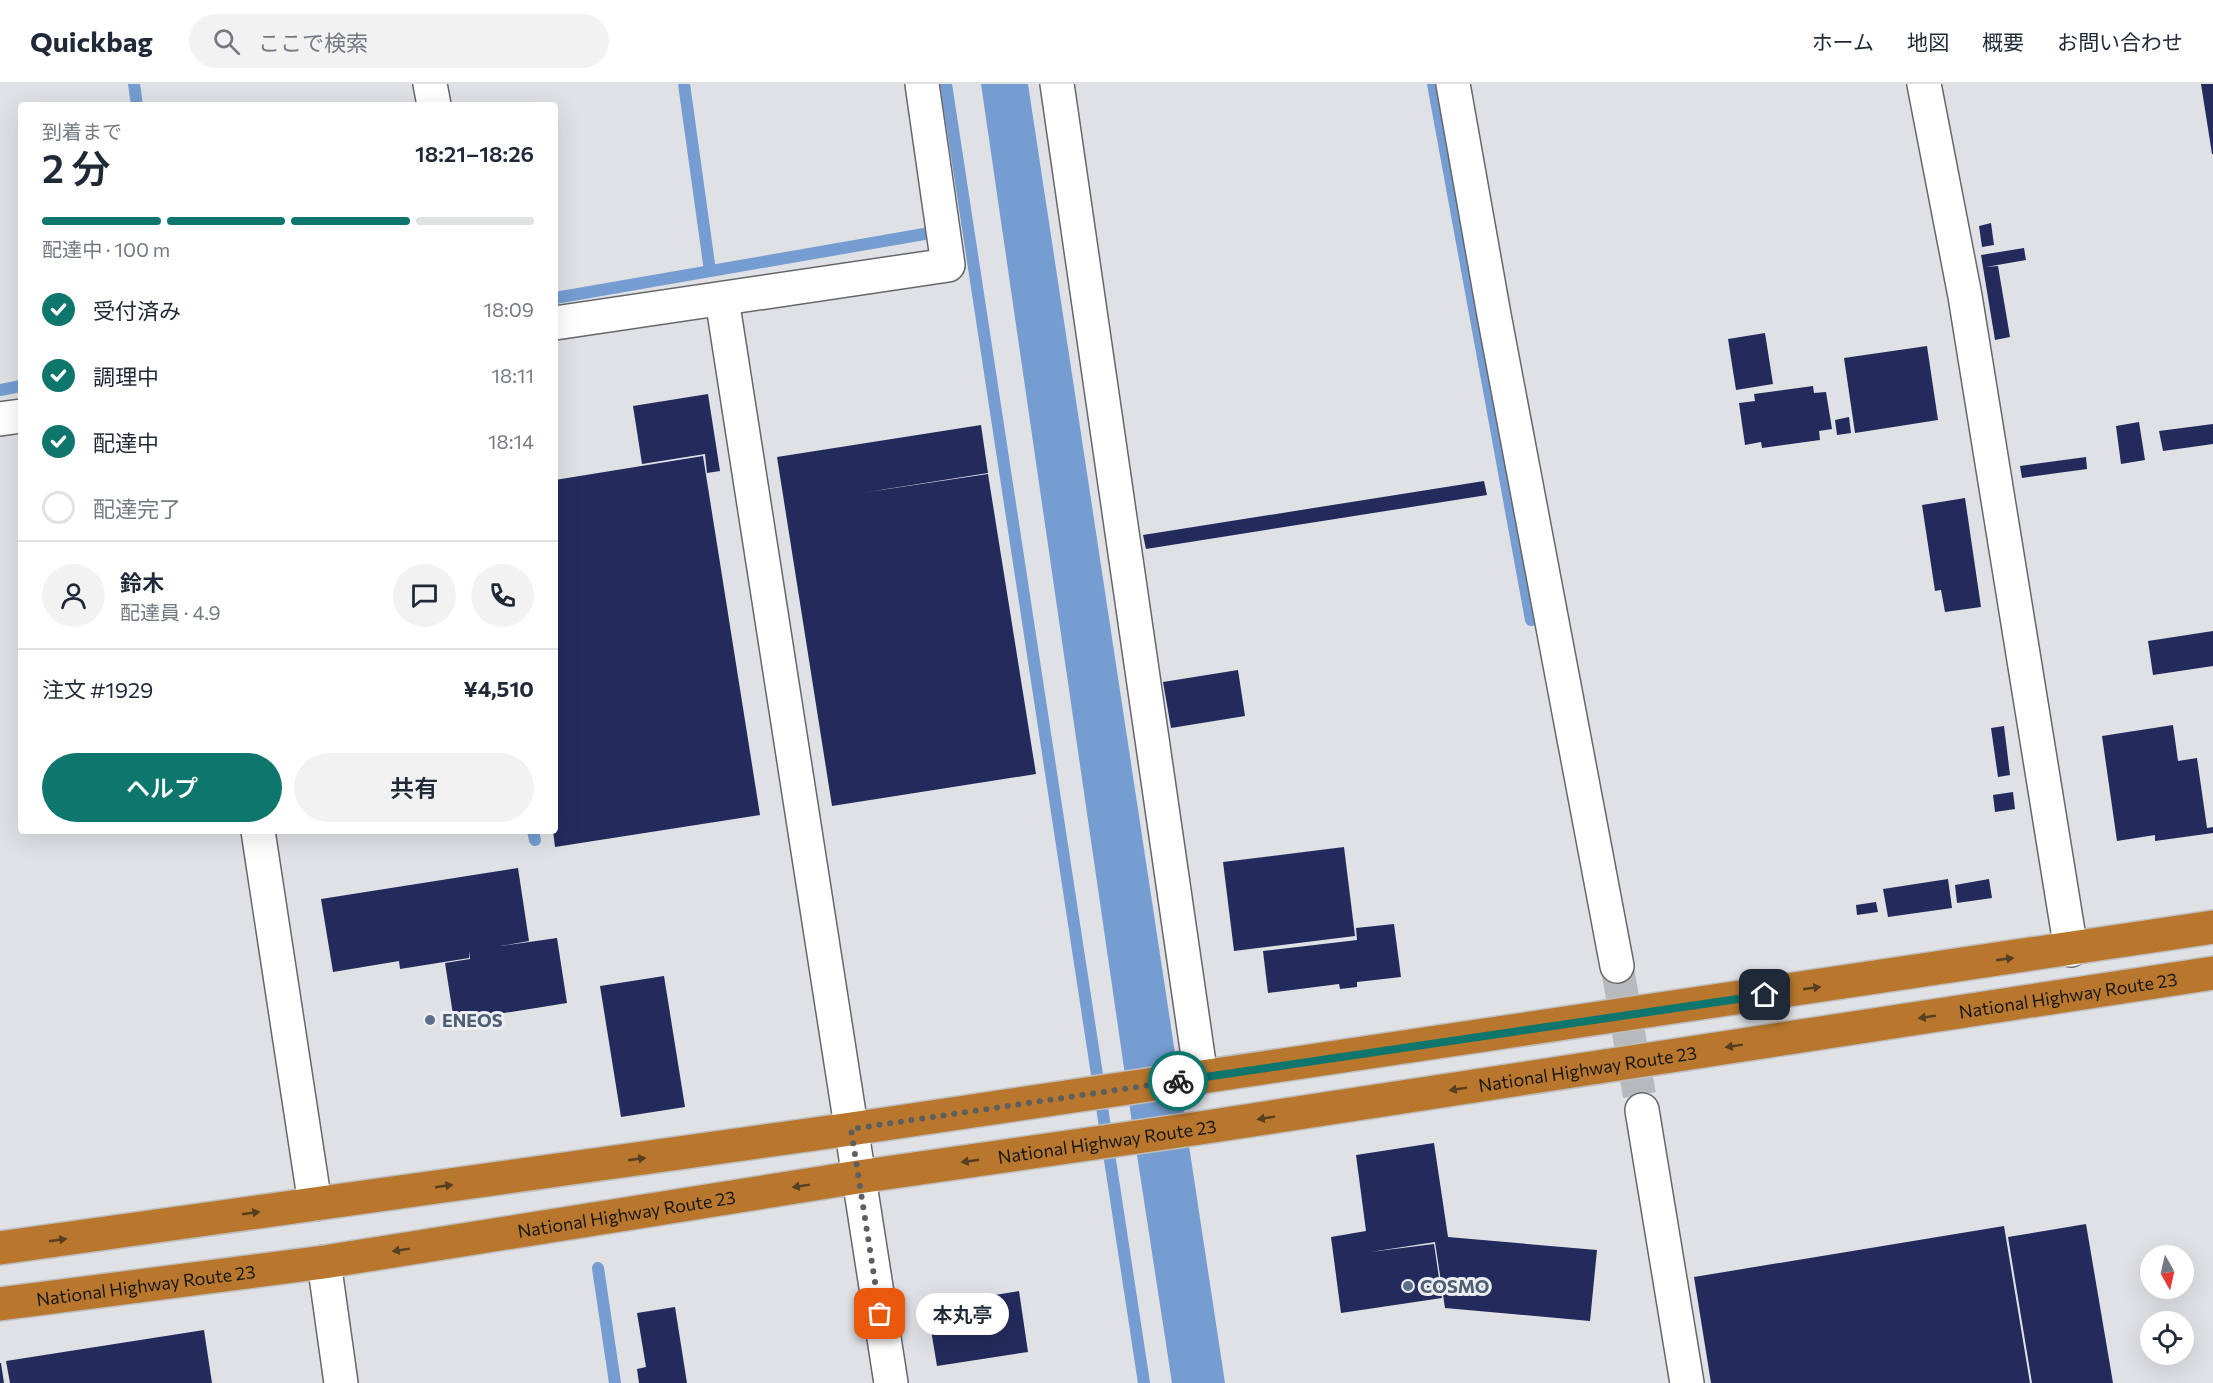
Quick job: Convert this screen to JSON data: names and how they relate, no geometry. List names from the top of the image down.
{
  "streets": {
    "highway": ["National Highway Route 23"]
  },
  "places": ["ENEOS", "COSMO", "本丸亭"],
  "north": "bottom",
  "page": {
    "header": "Quickbag",
    "search": "ここで検索",
    "nav": [
      "ホーム",
      "地図",
      "概要",
      "お問い合わせ"
    ],
    "heading": ["2 分", "到着まで", "18:21–18:26"],
    "panel": [
      "鈴木",
      "配達員 · 4.9",
      "注文 #1929",
      "¥4,510"
    ],
    "bar": "配達中 · 100 m",
    "list": [
      ["受付済み", "18:09"],
      ["調理中", "18:11"],
      ["配達中", "18:14"],
      "配達完了"
    ],
    "buttons": ["ヘルプ", "共有"],
    "bubble": "本丸亭"
  }
}
